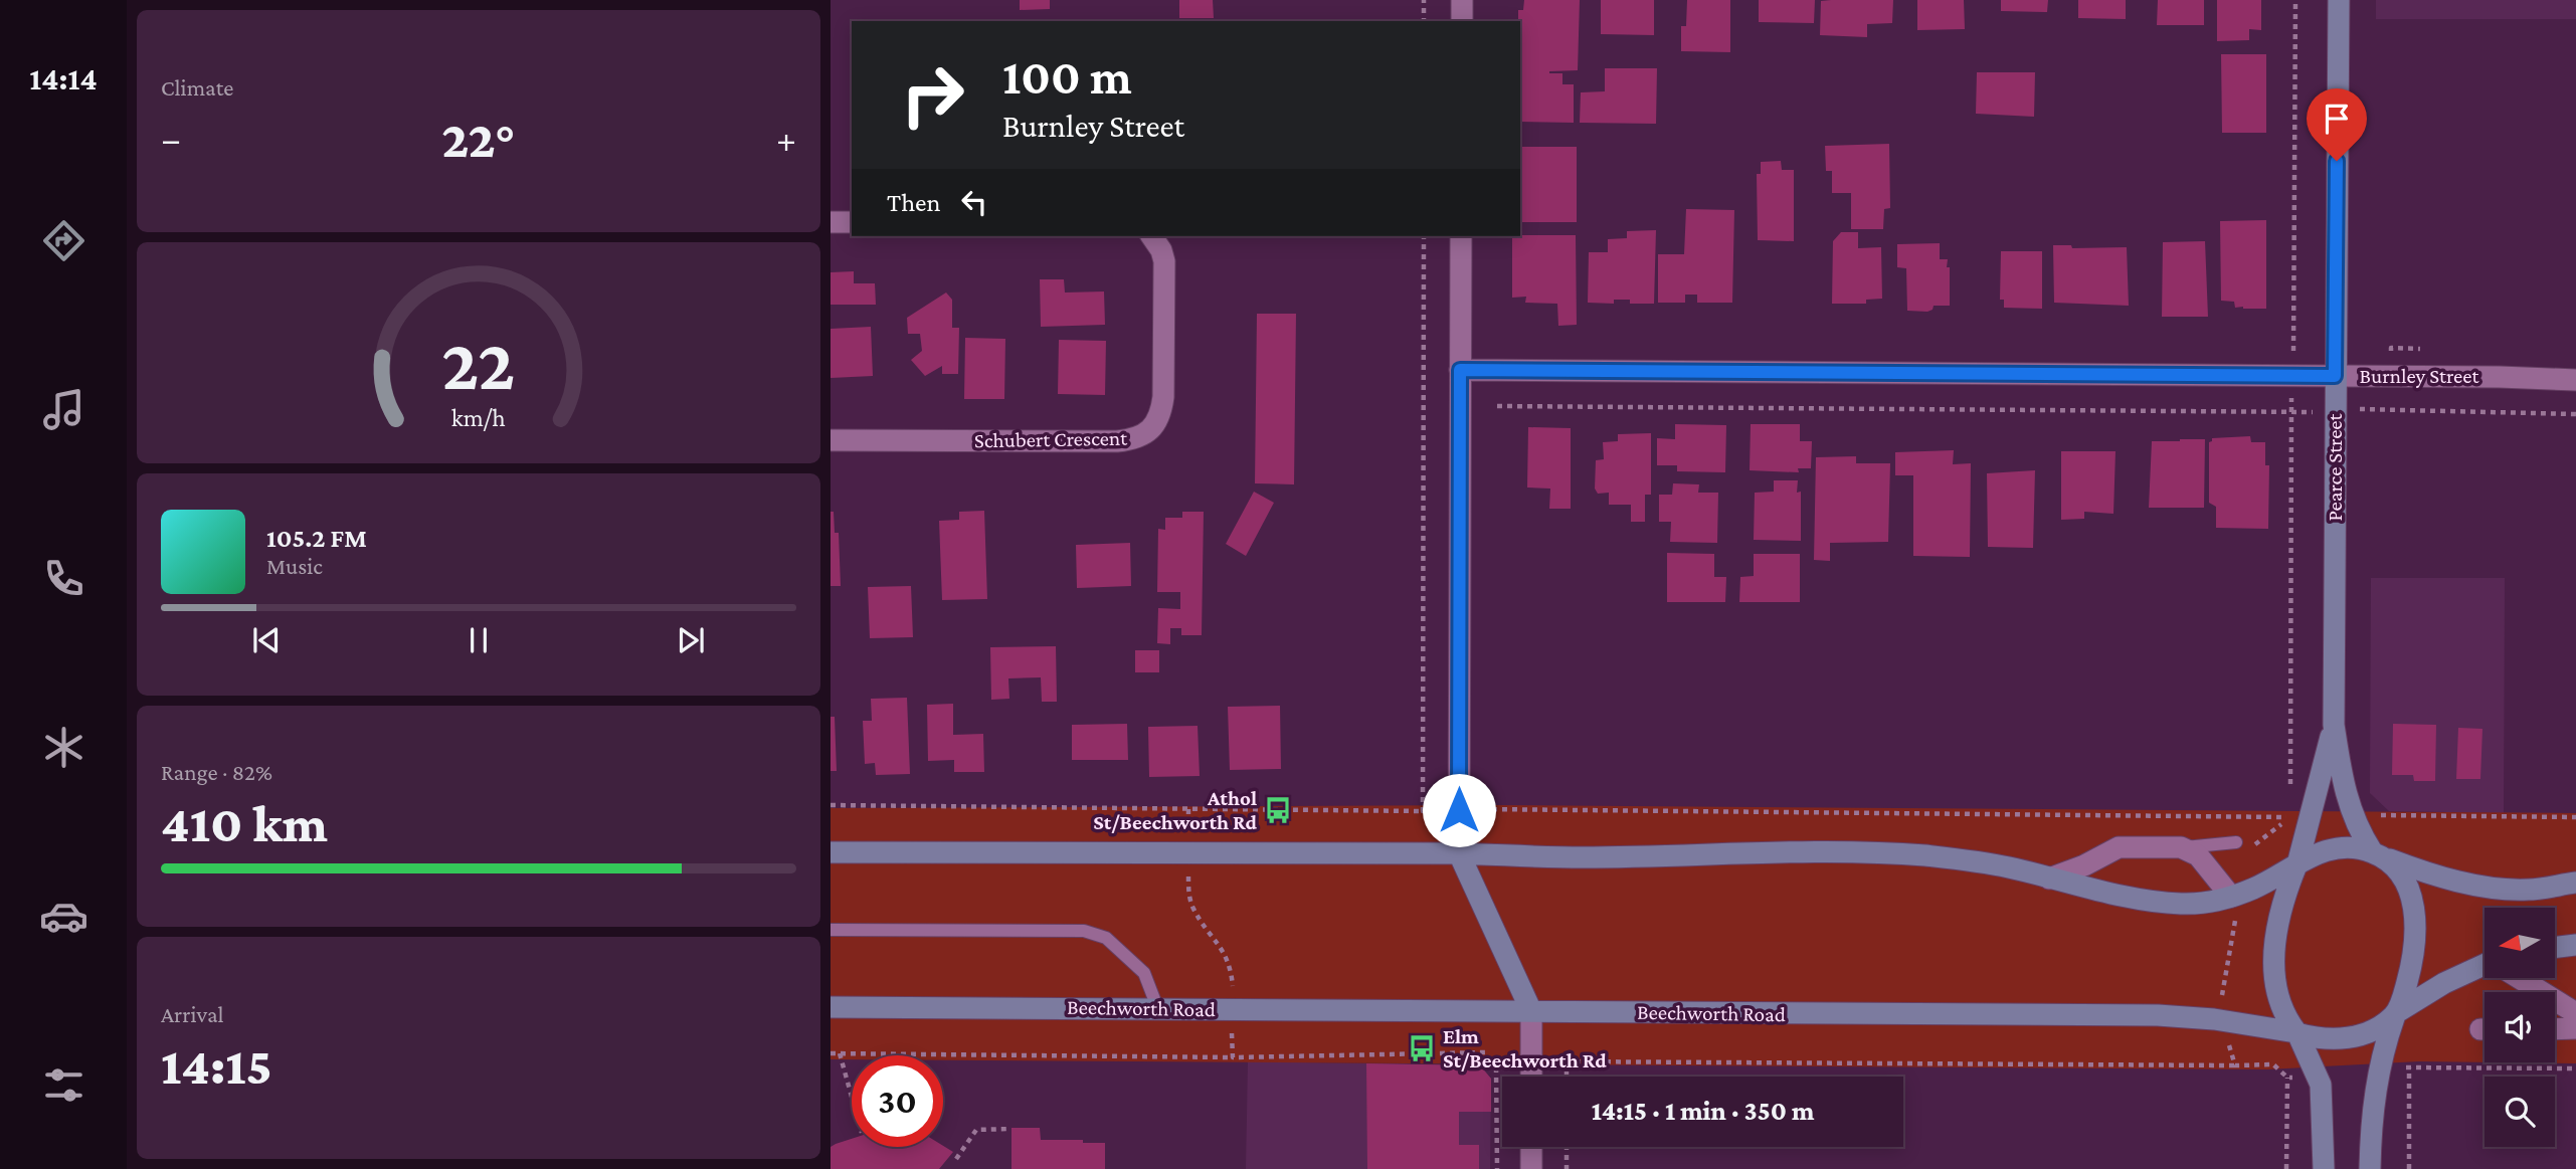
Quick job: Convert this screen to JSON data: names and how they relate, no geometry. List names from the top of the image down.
{
  "streets": {
    "main road": ["Pearce Street", "Beechworth Road"],
    "street": ["Burnley Street", "Schubert Crescent"]
  },
  "crossings": [
    ["Burnley Street", "Pearce Street"],
    ["Pearce Street", "Beechworth Road"]
  ],
  "places": {
    "bus stop": ["Athol St/Beechworth Rd", "Elm St/Beechworth Rd"]
  },
  "north": "left",
  "page": {
    "tabs": "14:14",
    "tile": [
      "Climate",
      ["Range · 82%", "410 km"],
      ["Arrival", "14:15"]
    ],
    "turn": ["100 m", "Burnley Street"],
    "heat": ["−", "22°", "+"],
    "then": "Then",
    "song": ["105.2 FM", "Music"],
    "limit": "30",
    "trip": "14:15 · 1 min · 350 m",
    "gauge": ["22", "km/h"]
  }
}
